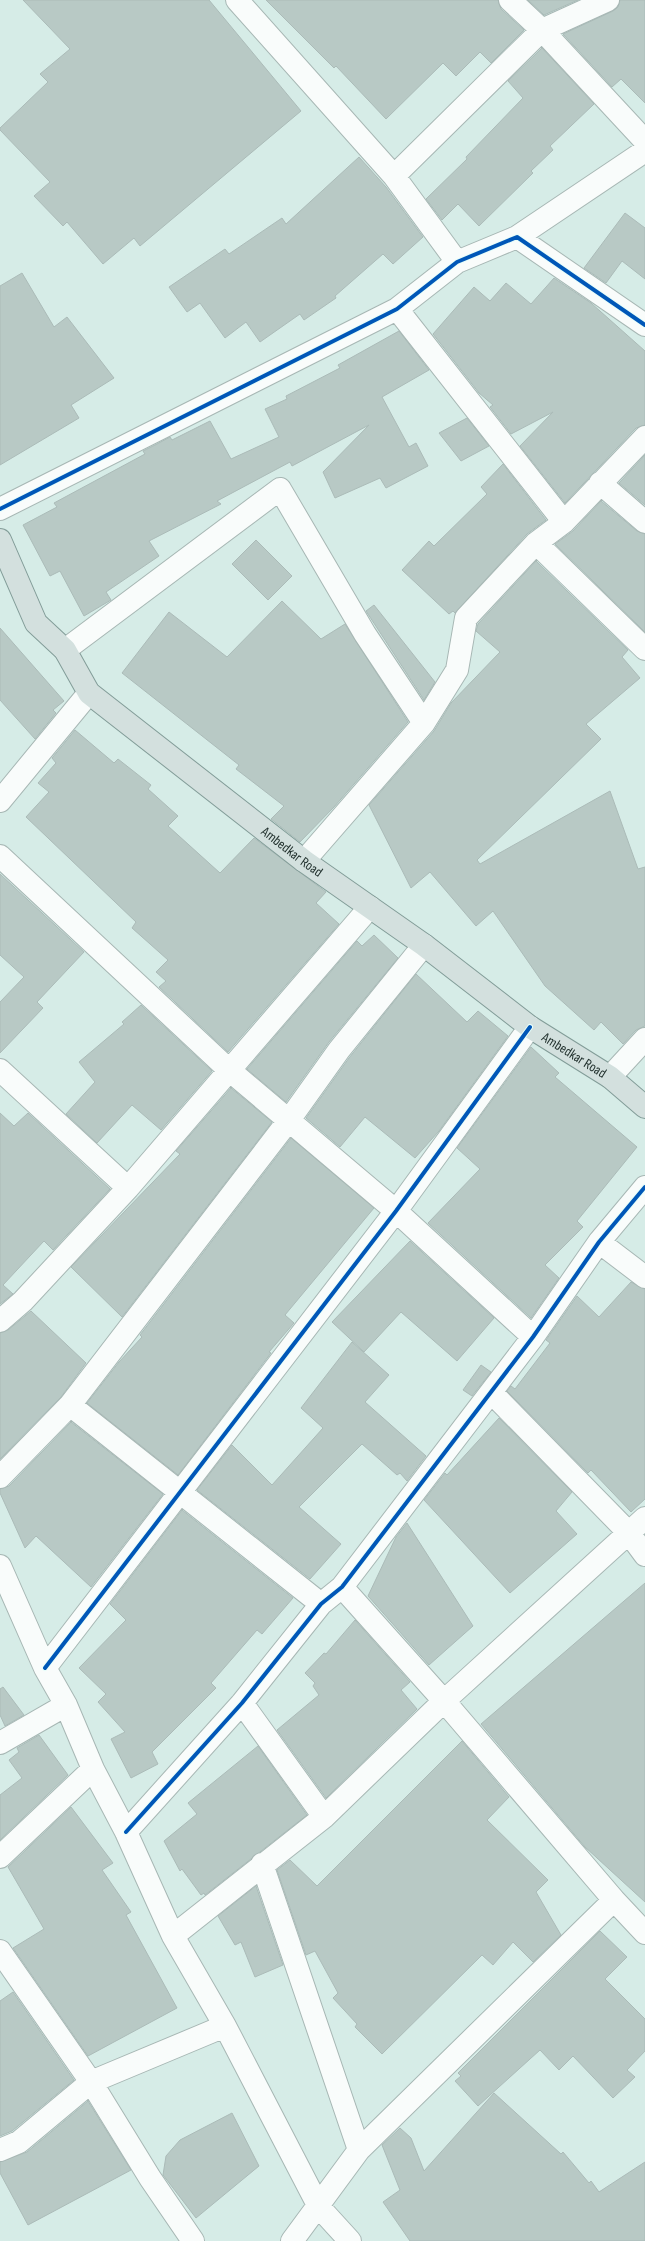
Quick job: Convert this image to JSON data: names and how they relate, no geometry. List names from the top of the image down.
{
  "streets": {
    "main road": ["Ambedkar Road"]
  }
}
